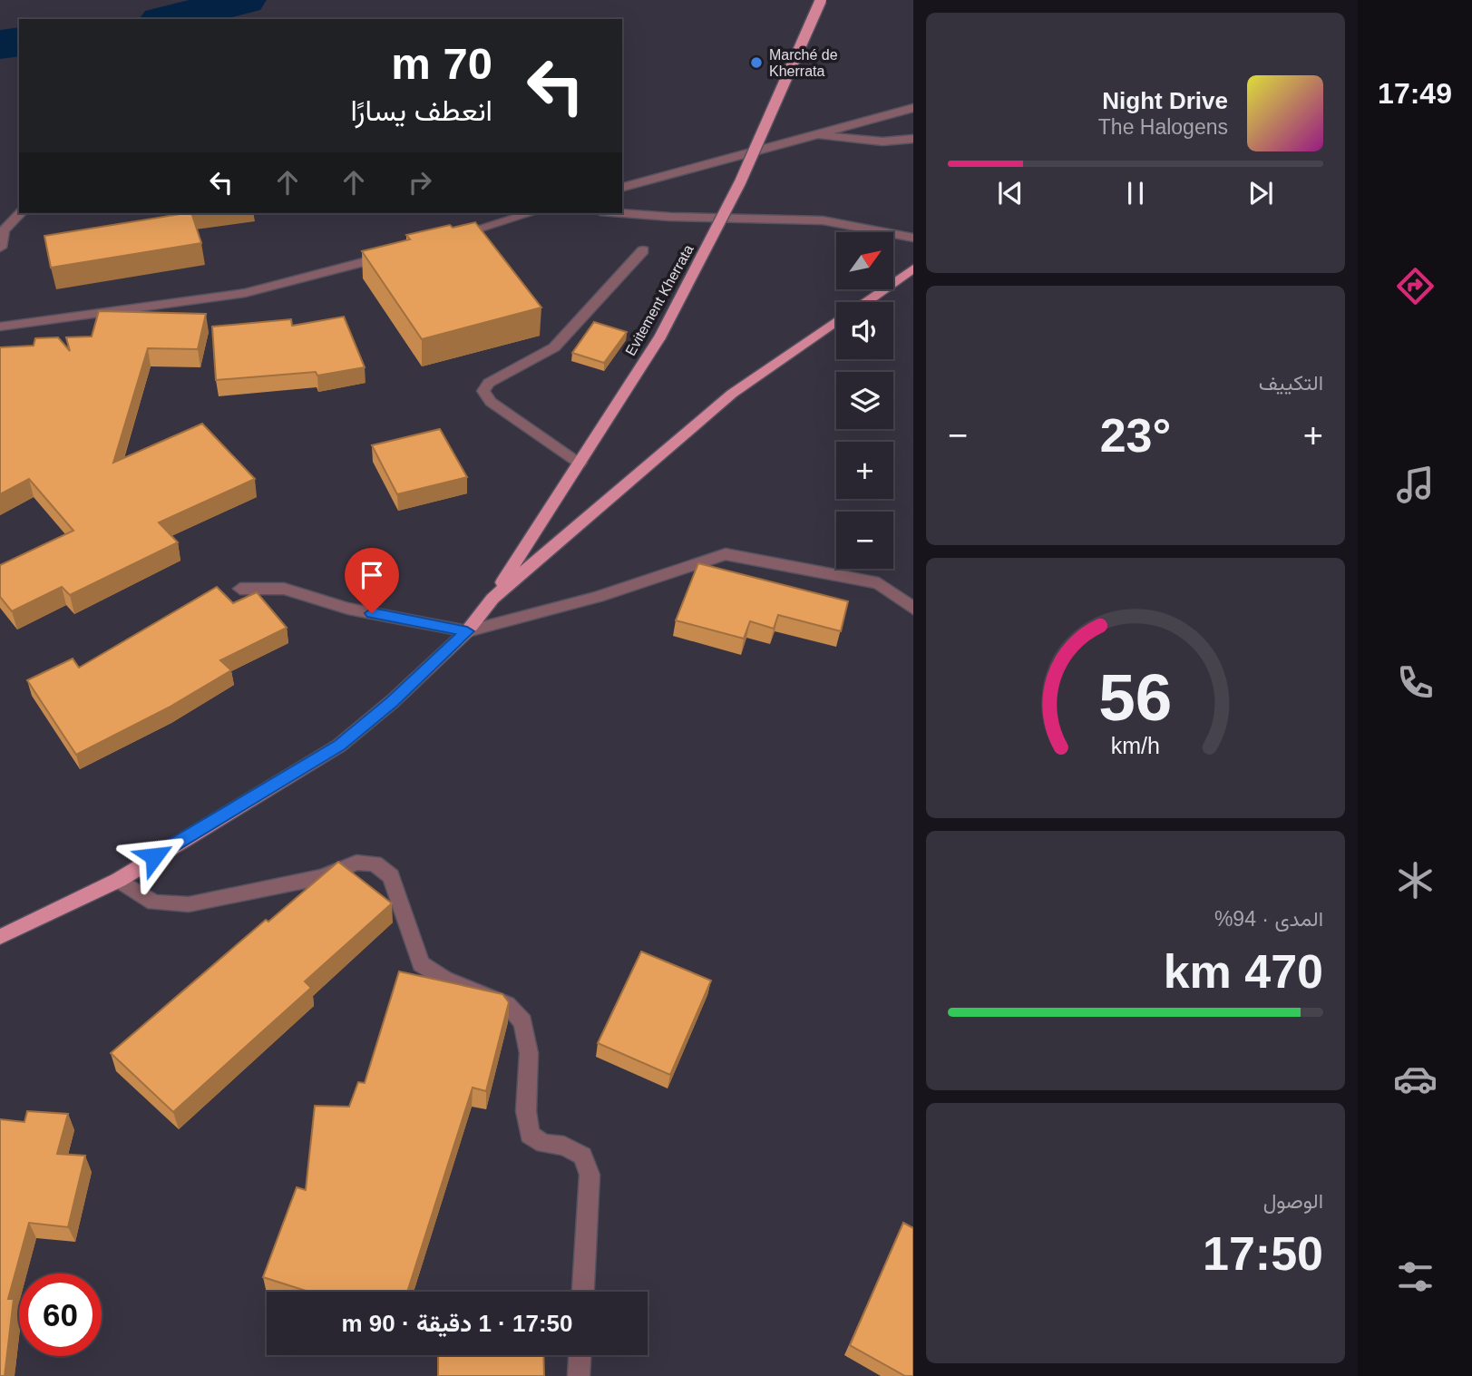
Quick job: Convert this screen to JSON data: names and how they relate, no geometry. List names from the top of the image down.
{
  "streets": {
    "main road": ["Evitement Kherrata"]
  },
  "places": ["Marché de Kherrata"],
  "north": "top right",
  "page": {
    "tabs": "17:49",
    "turn": ["70 m", "انعطف يسارًا"],
    "song": ["Night Drive", "The Halogens"],
    "map_buttons": ["+", "−"],
    "tile": [
      "التكييف",
      ["المدى · 94%", "470 km"],
      ["الوصول", "17:50"]
    ],
    "heat": ["−", "23°", "+"],
    "limit": "60",
    "trip": "17:50 · 1 دقيقة · 90 m",
    "gauge": ["56", "km/h"]
  }
}
